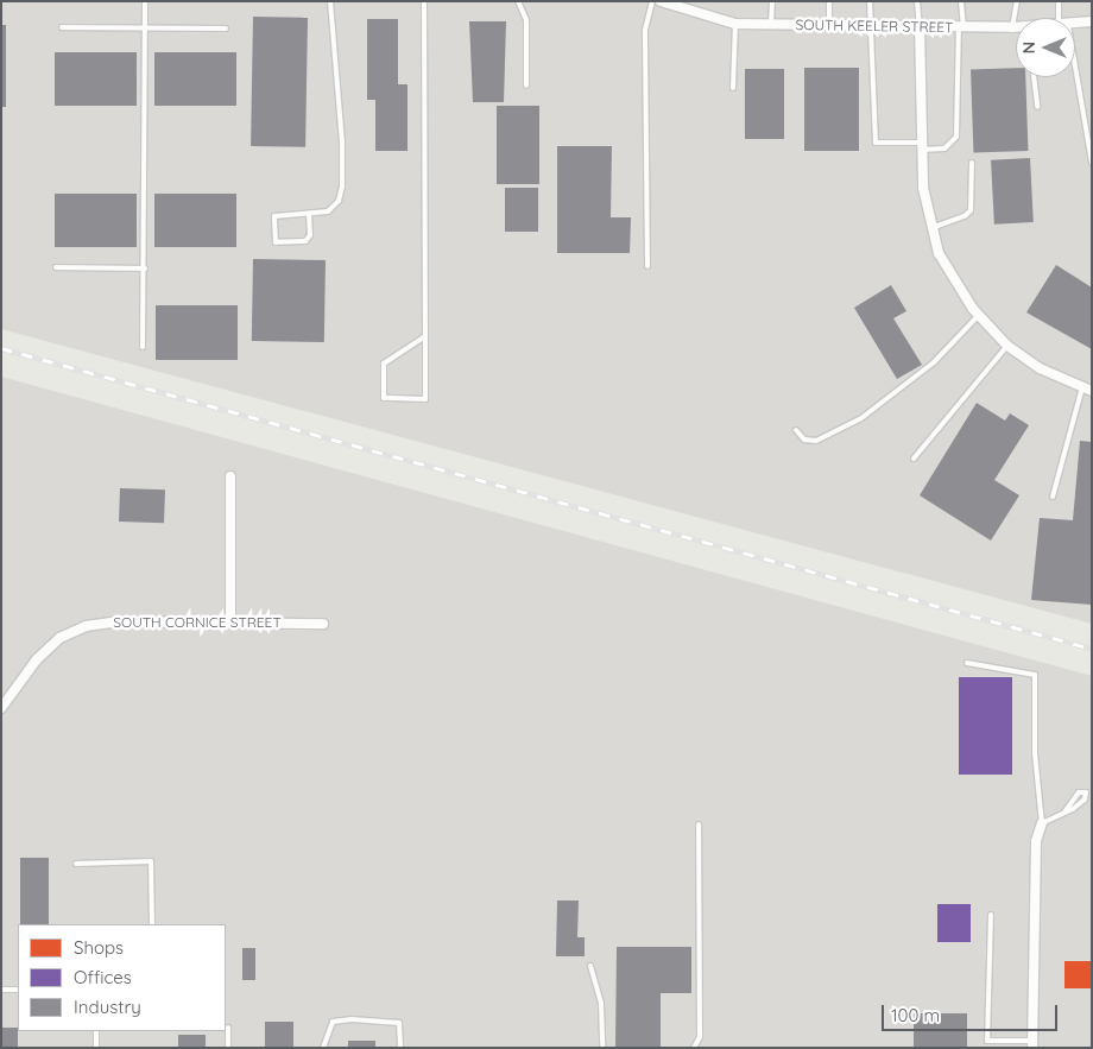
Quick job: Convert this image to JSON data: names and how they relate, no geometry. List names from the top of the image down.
{
  "streets": {
    "street": ["SOUTH KEELER STREET", "SOUTH CORNICE STREET"]
  },
  "legend": ["Shops", "Offices", "Industry"],
  "scale_bar": "100 m",
  "north": "left"
}
